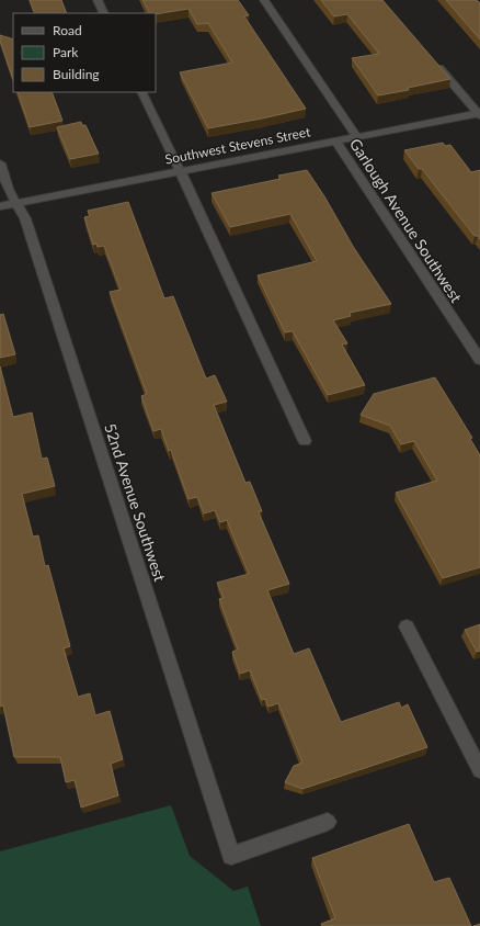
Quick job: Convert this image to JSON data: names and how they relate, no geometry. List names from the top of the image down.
{
  "streets": {
    "street": ["Southwest Stevens Street", "Garlough Avenue Southwest", "52nd Avenue Southwest"]
  },
  "crossings": [
    ["Southwest Stevens Street", "Garlough Avenue Southwest"],
    ["Southwest Stevens Street", "52nd Avenue Southwest"]
  ],
  "legend": ["Road", "Park", "Building"]
}
